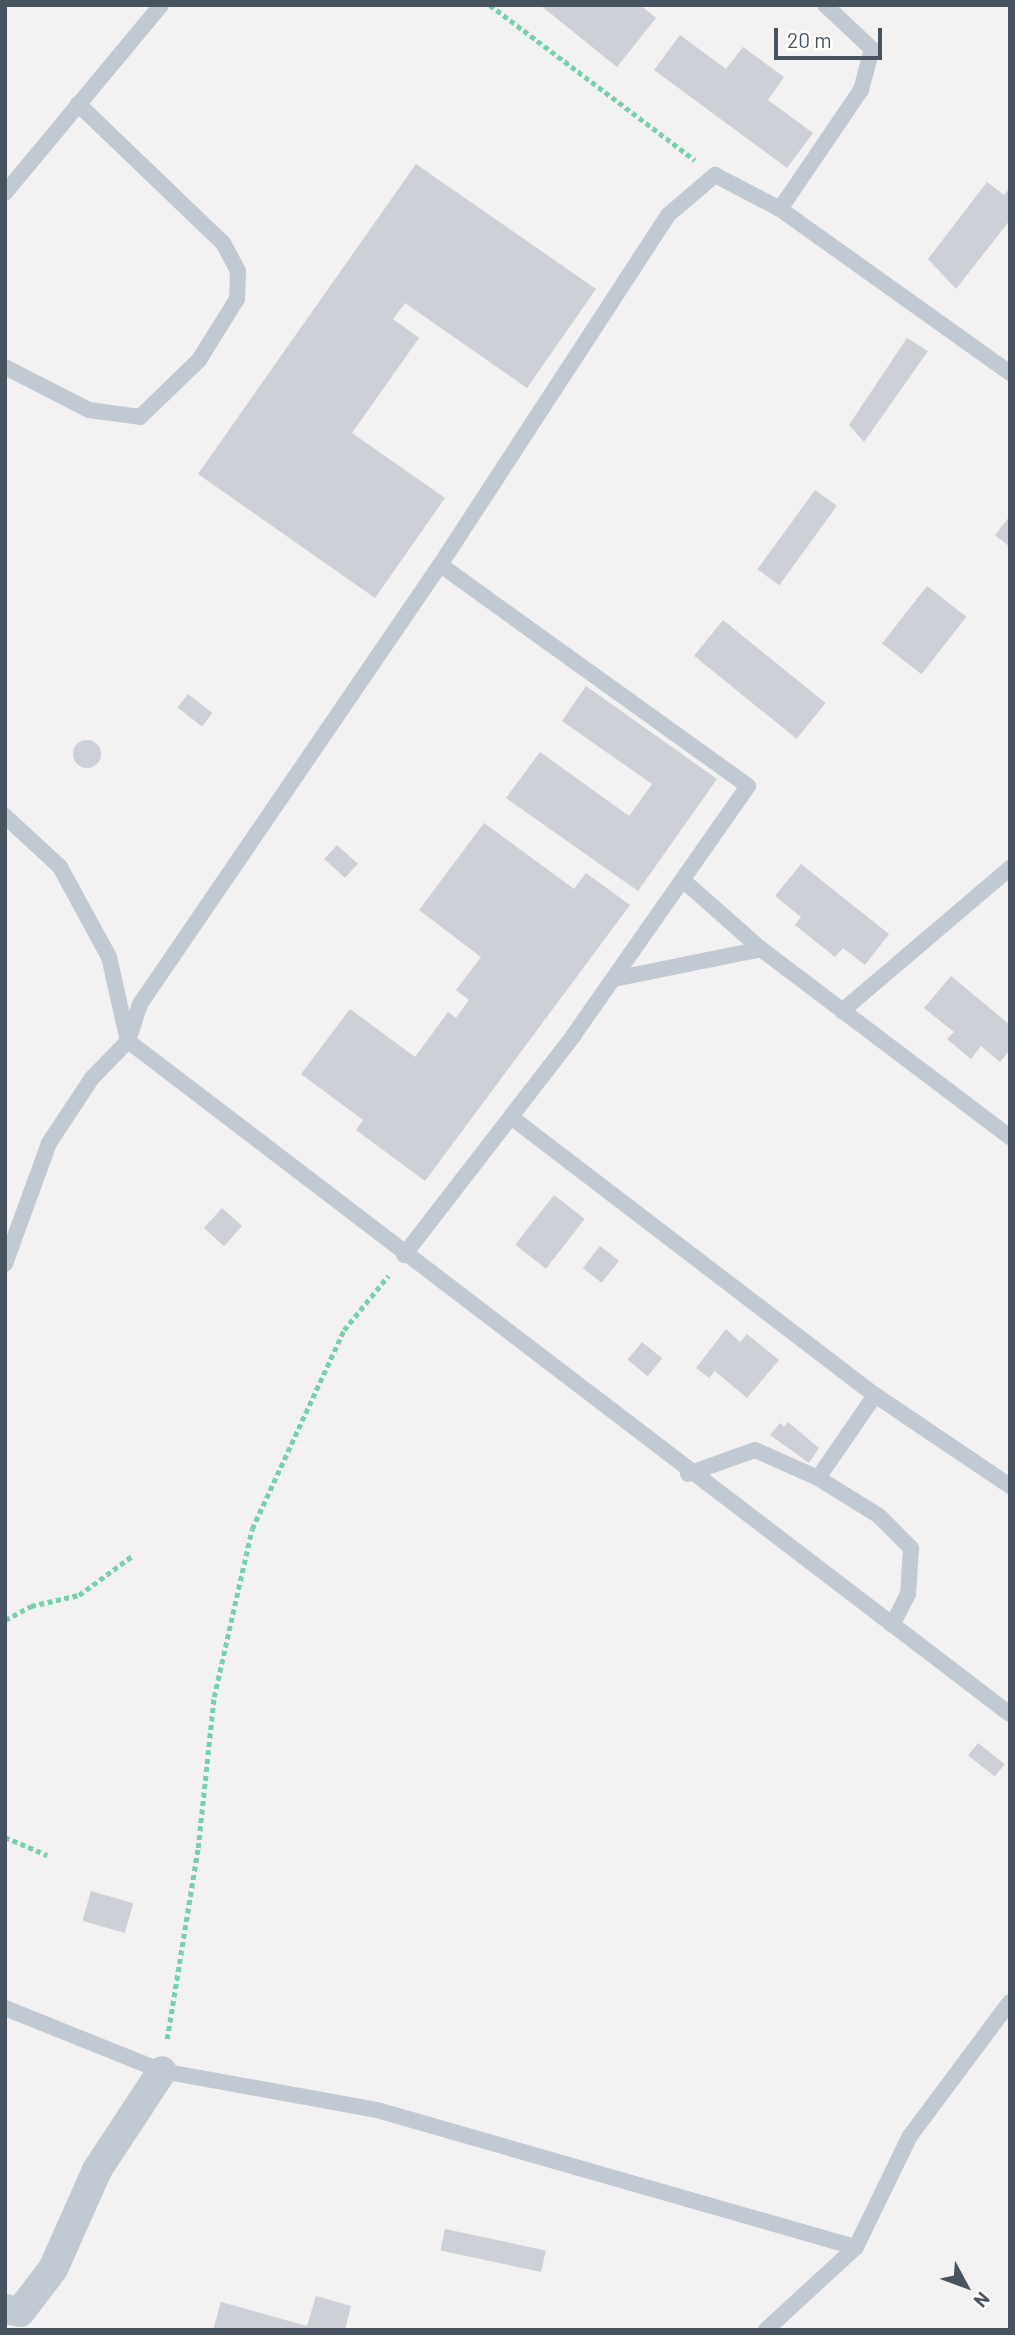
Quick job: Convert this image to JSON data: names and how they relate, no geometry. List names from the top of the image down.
{
  "scale_bar": "20 m",
  "north": "bottom right"
}
